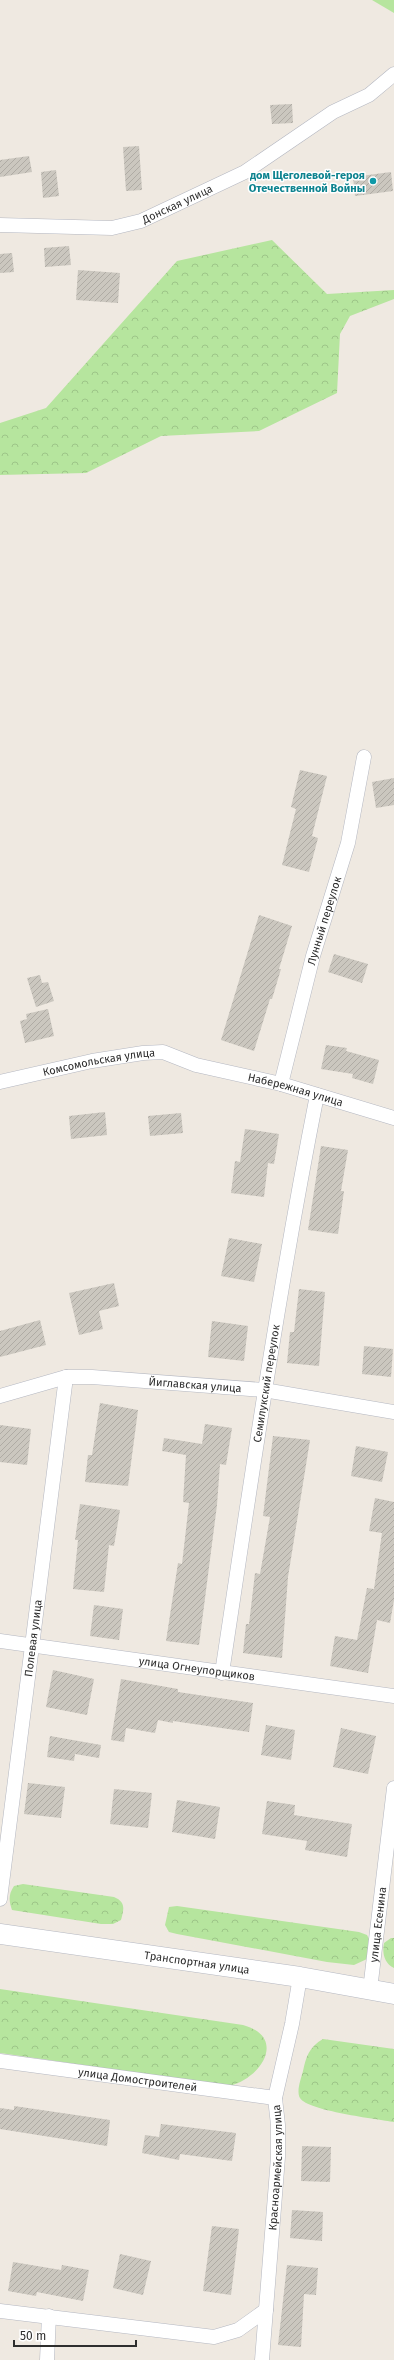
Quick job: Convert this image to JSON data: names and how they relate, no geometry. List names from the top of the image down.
{
  "streets": {
    "main road": ["Транспортная улица"],
    "street": [
      "Донская улица",
      "Лунный переулок",
      "Комсомольская улица",
      "Набережная улица",
      "Семилукский переулок",
      "Йиглавская улица",
      "Полевая улица",
      "улица Огнеупорщиков",
      "улица Есенина",
      "улица Домостроителей",
      "Красноармейская улица"
    ]
  },
  "crossings": [
    ["Лунный переулок", "Набережная улица"],
    ["Комсомольская улица", "Набережная улица"],
    ["Набережная улица", "Семилукский переулок"],
    ["Семилукский переулок", "Йиглавская улица"],
    ["Семилукский переулок", "улица Огнеупорщиков"],
    ["Йиглавская улица", "Полевая улица"],
    ["Полевая улица", "улица Огнеупорщиков"],
    ["улица Есенина", "Транспортная улица"],
    ["Транспортная улица", "Красноармейская улица"],
    ["улица Домостроителей", "Красноармейская улица"]
  ],
  "places": ["дом Щеголевой-героя Отечественной Войны"],
  "scale_bar": "50 m"
}
